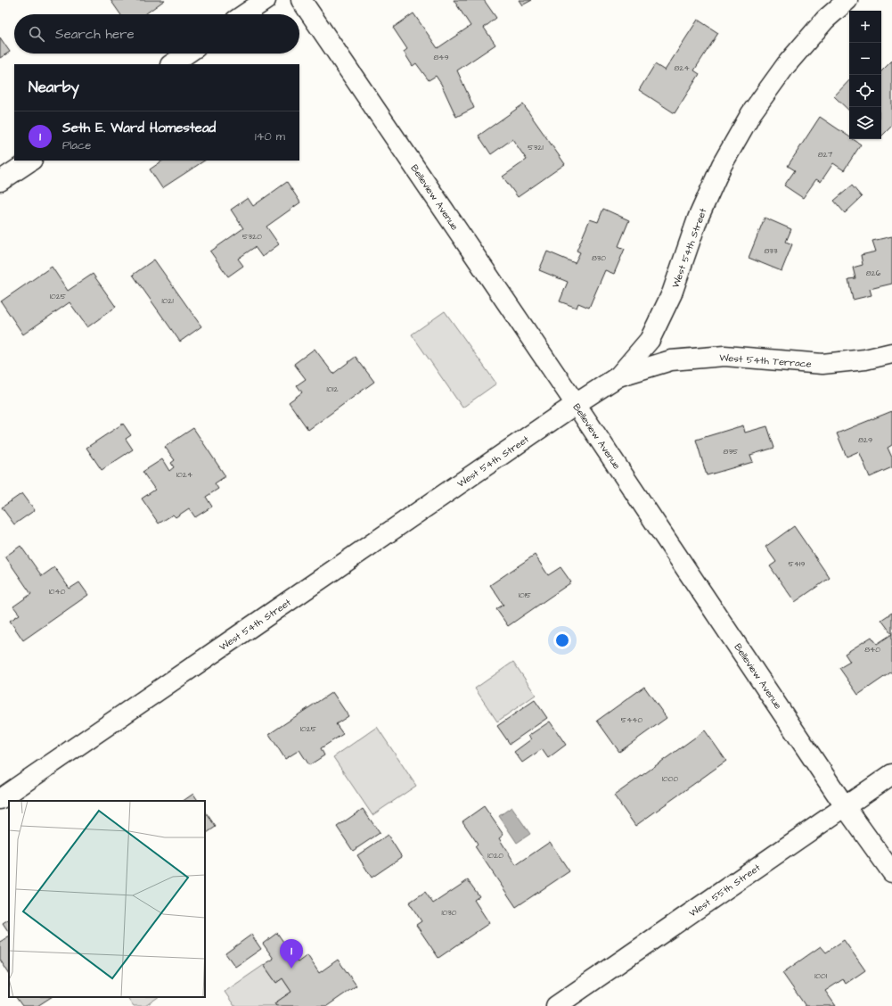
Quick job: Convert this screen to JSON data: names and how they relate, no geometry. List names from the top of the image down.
{
  "streets": {
    "street": [
      "Belleview Avenue",
      "West 54th Street",
      "West 54th Terrace",
      "West 55th Street"
    ]
  },
  "crossings": [
    ["Belleview Avenue", "West 54th Street"],
    ["Belleview Avenue", "West 55th Street"],
    ["West 54th Street", "West 54th Terrace"]
  ],
  "house_numbers": [
    "849",
    "824",
    "5321",
    "827",
    "5320",
    "833",
    "830",
    "826",
    "1025",
    "1021",
    "1012",
    "829",
    "835",
    "1024",
    "5419",
    "1040",
    "1015",
    "840",
    "5440",
    "1025",
    "1000",
    "1020",
    "1030",
    "1001"
  ],
  "page": {
    "map_buttons": ["+", "−"],
    "search": "Search here",
    "heading": "Nearby",
    "list": [
      {
        "mark": "1",
        "name": "Seth E. Ward Homestead",
        "note": "Place",
        "value": "140 m"
      }
    ],
    "pins": "1"
  }
}
